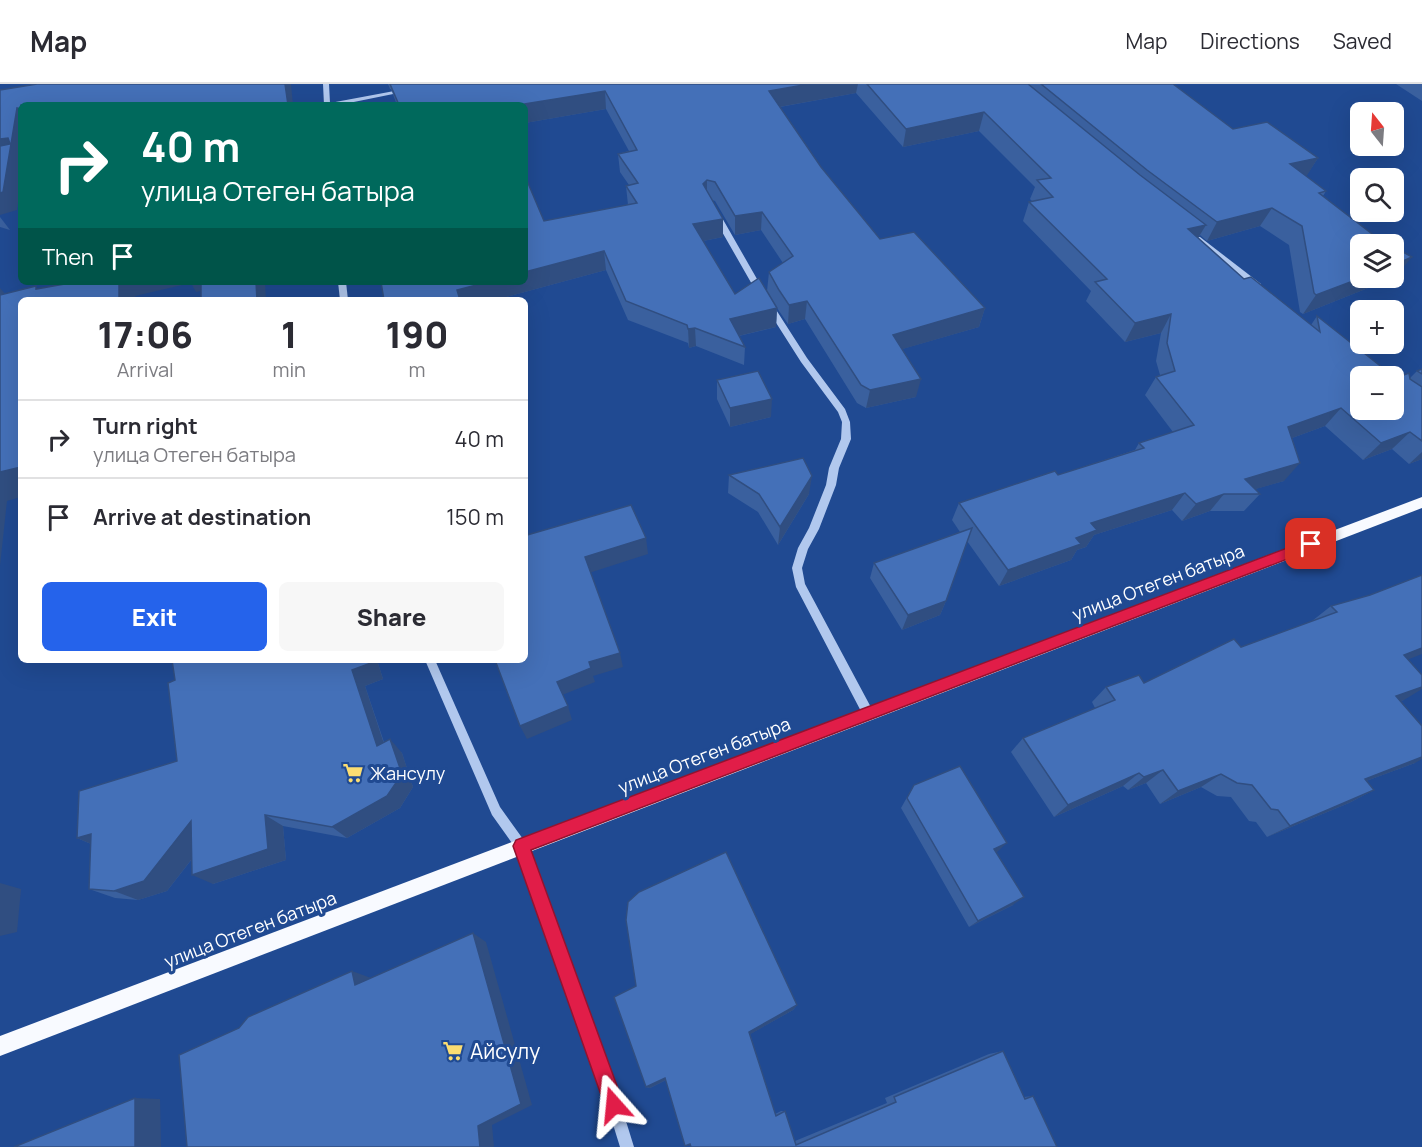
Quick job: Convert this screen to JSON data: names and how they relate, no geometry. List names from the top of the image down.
{
  "streets": {
    "main road": ["улица Отеген батыра"]
  },
  "places": {
    "supermarket": ["Жансулу", "Айсулу"]
  },
  "north": "top",
  "page": {
    "header": "Map",
    "nav": ["Map", "Directions", "Saved"],
    "map_buttons": ["+", "−"],
    "turn": ["40 m", "улица Отеген батыра"],
    "then": "Then",
    "eta": [
      "17:06",
      "Arrival",
      "1",
      "min",
      "190",
      "m"
    ],
    "list": [
      {
        "name": "Turn right",
        "note": "улица Отеген батыра",
        "value": "40 m"
      },
      {
        "name": "Arrive at destination",
        "value": "150 m"
      }
    ],
    "buttons": ["Exit", "Share"]
  }
}
